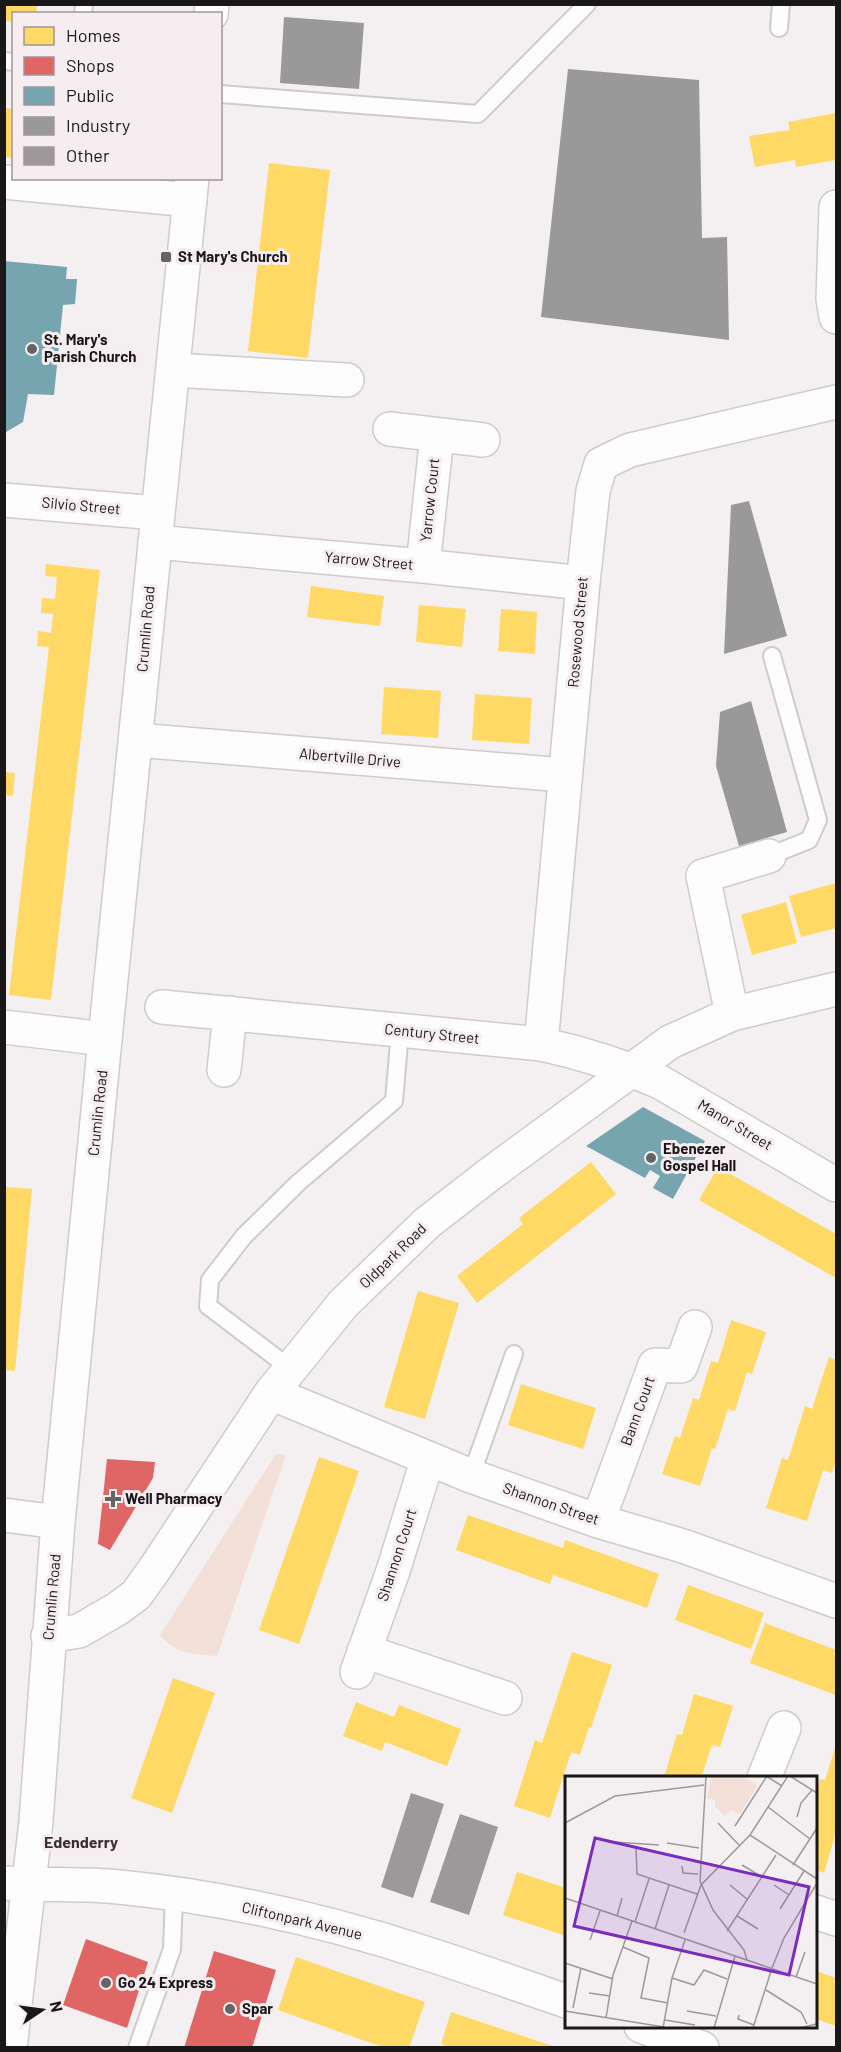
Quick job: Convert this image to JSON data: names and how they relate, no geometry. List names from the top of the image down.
{
  "streets": {
    "street": [
      "Yarrow Court",
      "Silvio Street",
      "Yarrow Street",
      "Crumlin Road",
      "Rosewood Street",
      "Albertville Drive",
      "Century Street",
      "Manor Street",
      "Oldpark Road",
      "Bann Court",
      "Shannon Street",
      "Shannon Court",
      "Cliftonpark Avenue"
    ]
  },
  "crossings": [
    ["Yarrow Court", "Yarrow Street"],
    ["Silvio Street", "Yarrow Street"],
    ["Silvio Street", "Crumlin Road"],
    ["Yarrow Street", "Crumlin Road"],
    ["Yarrow Street", "Rosewood Street"],
    ["Crumlin Road", "Albertville Drive"],
    ["Crumlin Road", "Oldpark Road"],
    ["Crumlin Road", "Cliftonpark Avenue"],
    ["Rosewood Street", "Albertville Drive"],
    ["Rosewood Street", "Century Street"],
    ["Century Street", "Manor Street"],
    ["Century Street", "Oldpark Road"],
    ["Manor Street", "Oldpark Road"],
    ["Oldpark Road", "Shannon Street"],
    ["Bann Court", "Shannon Street"],
    ["Shannon Street", "Shannon Court"]
  ],
  "districts": ["Edenderry"],
  "places": {
    "transit": ["St Mary's Church"],
    "other": [
      "St. Mary's Parish Church",
      "Ebenezer Gospel Hall",
      "Go 24 Express",
      "Spar"
    ],
    "health": ["Well Pharmacy"]
  },
  "legend": [
    "Homes",
    "Shops",
    "Public",
    "Industry",
    "Other"
  ],
  "north": "right"
}
